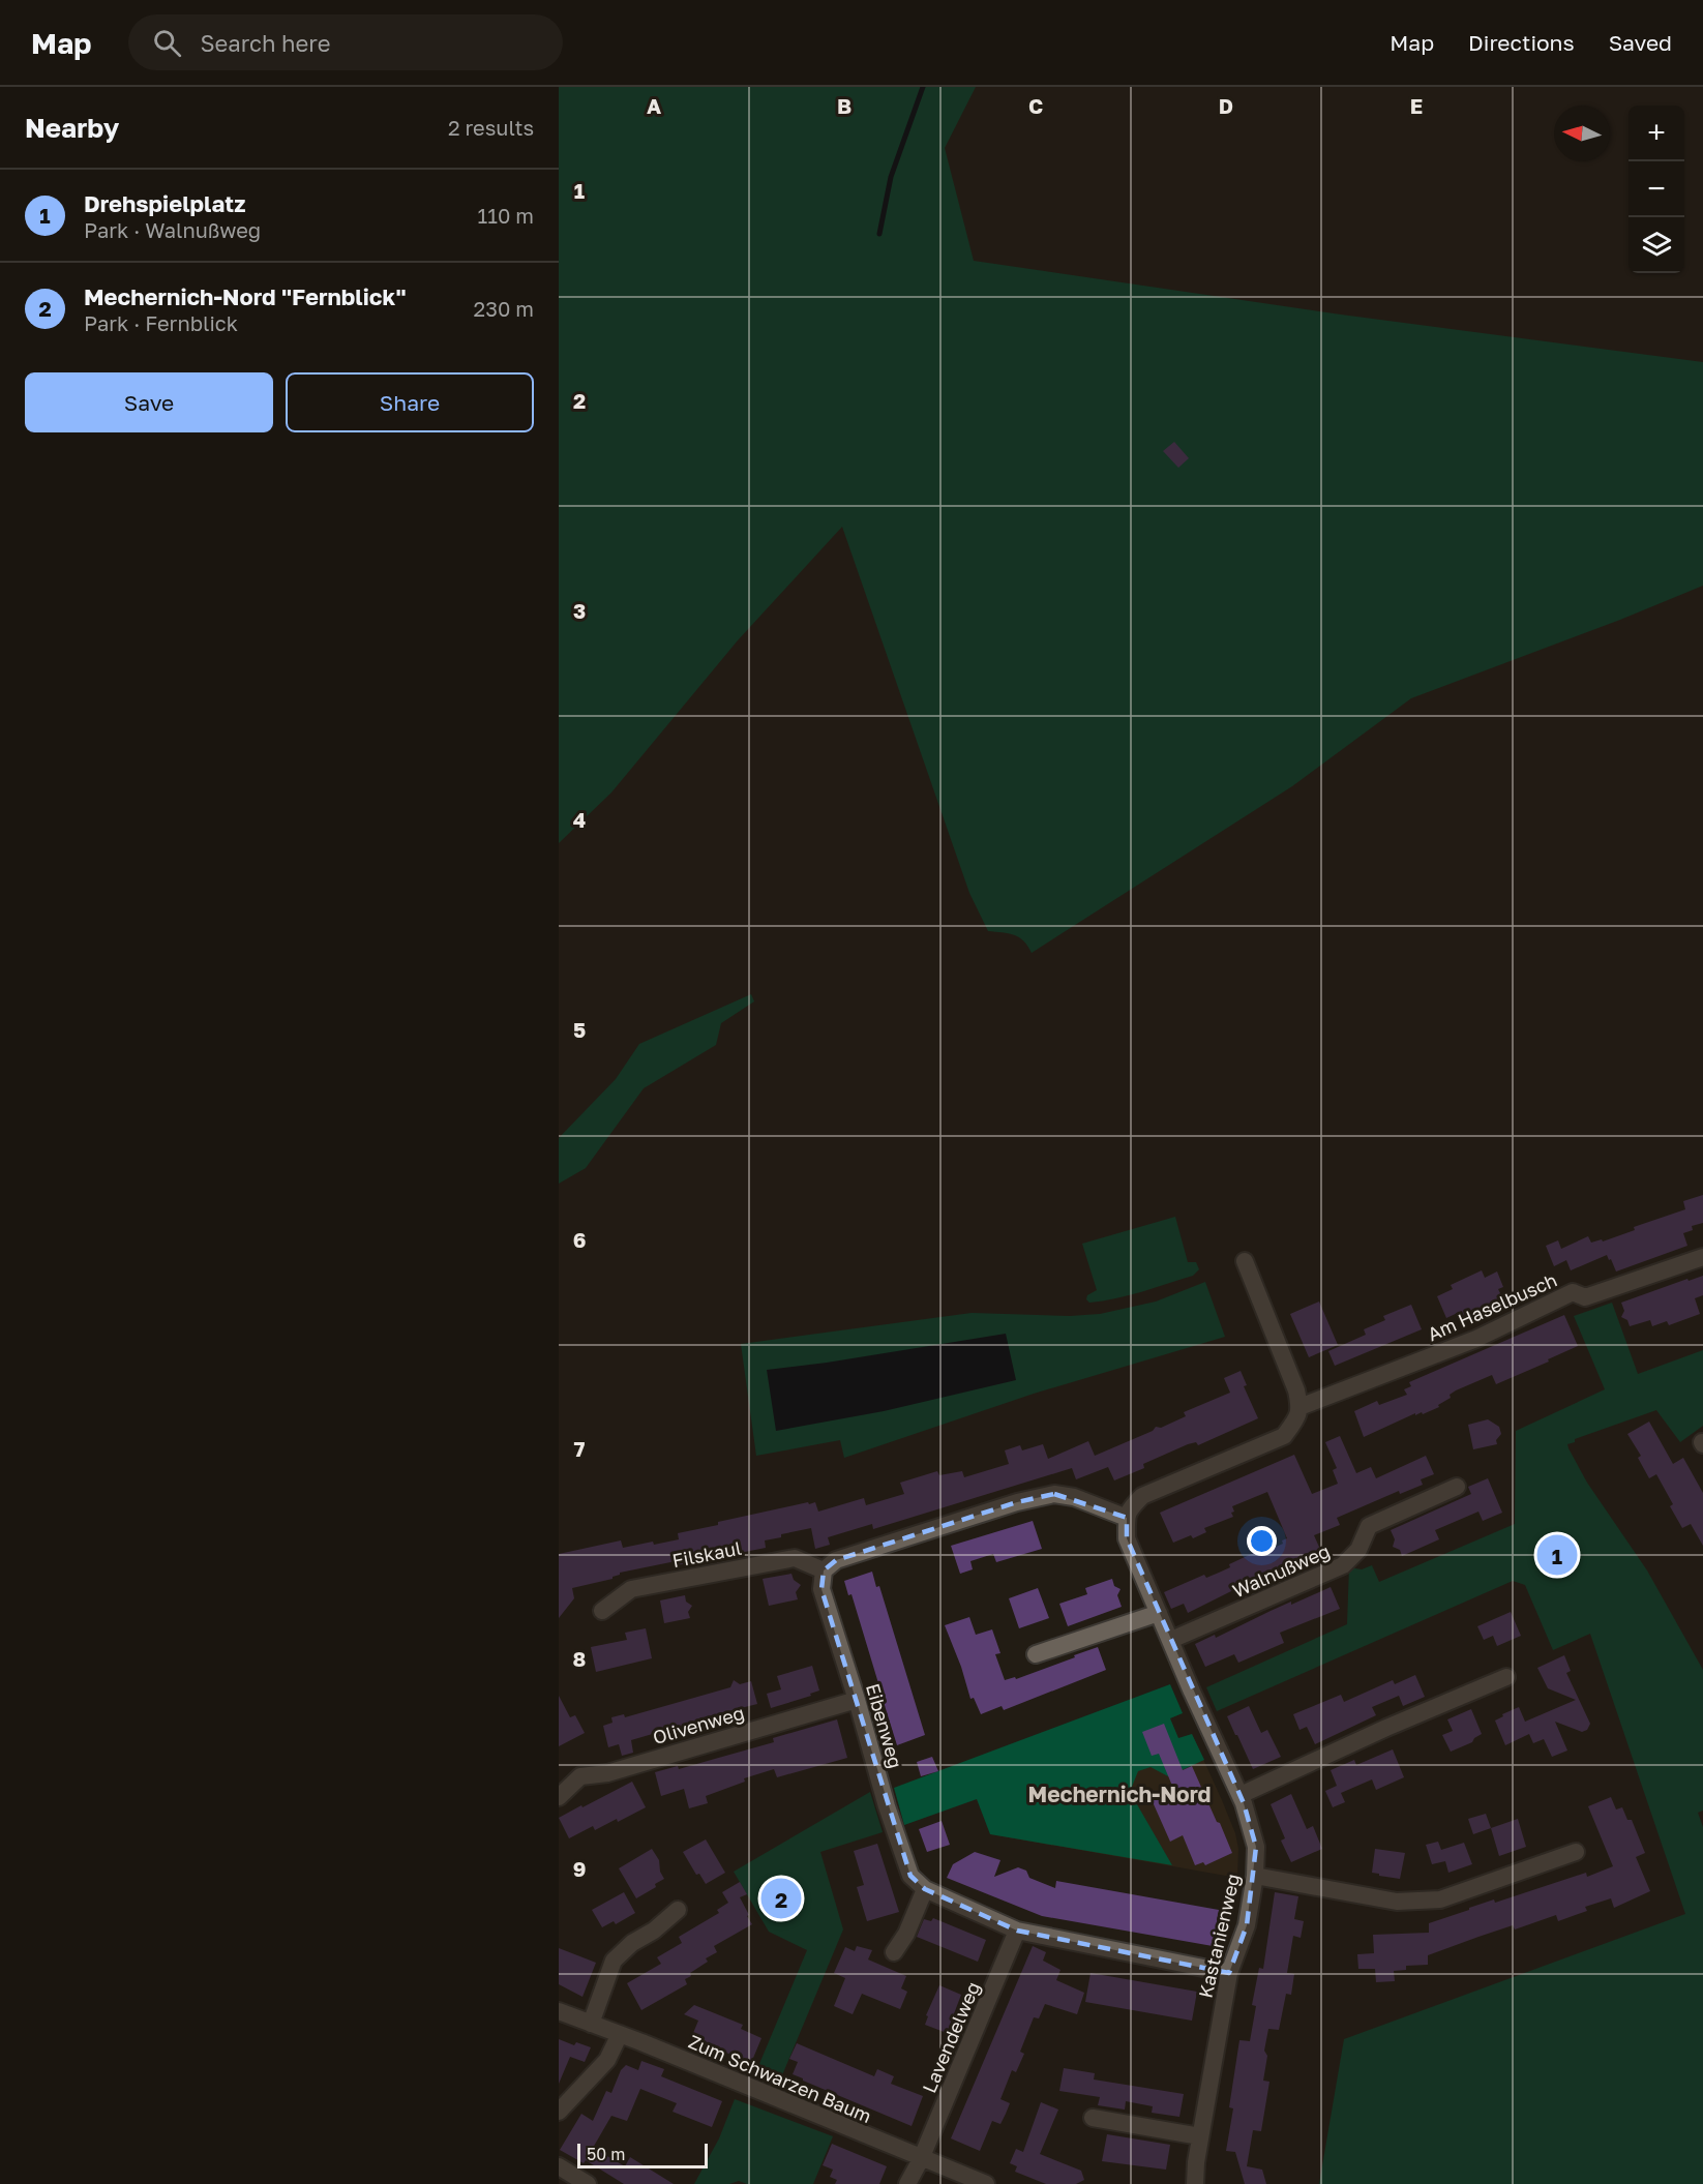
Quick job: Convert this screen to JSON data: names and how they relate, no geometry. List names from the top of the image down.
{
  "streets": {
    "street": [
      "Am Haselbusch",
      "Filskaul",
      "Walnußweg",
      "Olivenweg",
      "Eibenweg",
      "Kastanienweg",
      "Lavendelweg",
      "Zum Schwarzen Baum"
    ]
  },
  "crossings": [
    ["Filskaul", "Eibenweg"],
    ["Walnußweg", "Kastanienweg"],
    ["Olivenweg", "Eibenweg"],
    ["Eibenweg", "Kastanienweg"],
    ["Eibenweg", "Lavendelweg"],
    ["Lavendelweg", "Zum Schwarzen Baum"]
  ],
  "districts": ["Mechernich-Nord"],
  "scale_bar": "50 m",
  "north": "left",
  "page": {
    "header": "Map",
    "search": "Search here",
    "nav": ["Map", "Directions", "Saved"],
    "heading": ["Nearby", "2 results"],
    "map_buttons": ["+", "−"],
    "list": [
      {
        "mark": "1",
        "name": "Drehspielplatz",
        "note": "Park · Walnußweg",
        "value": "110 m"
      },
      {
        "mark": "2",
        "name": "Mechernich-Nord \"Fernblick\"",
        "note": "Park · Fernblick",
        "value": "230 m"
      }
    ],
    "buttons": ["Save", "Share"],
    "pins": ["1", "2"],
    "scale": "50 m"
  },
  "grid": {
    "columns": [
      "A",
      "B",
      "C",
      "D",
      "E"
    ],
    "rows": [
      "1",
      "2",
      "3",
      "4",
      "5",
      "6",
      "7",
      "8",
      "9"
    ]
  }
}
